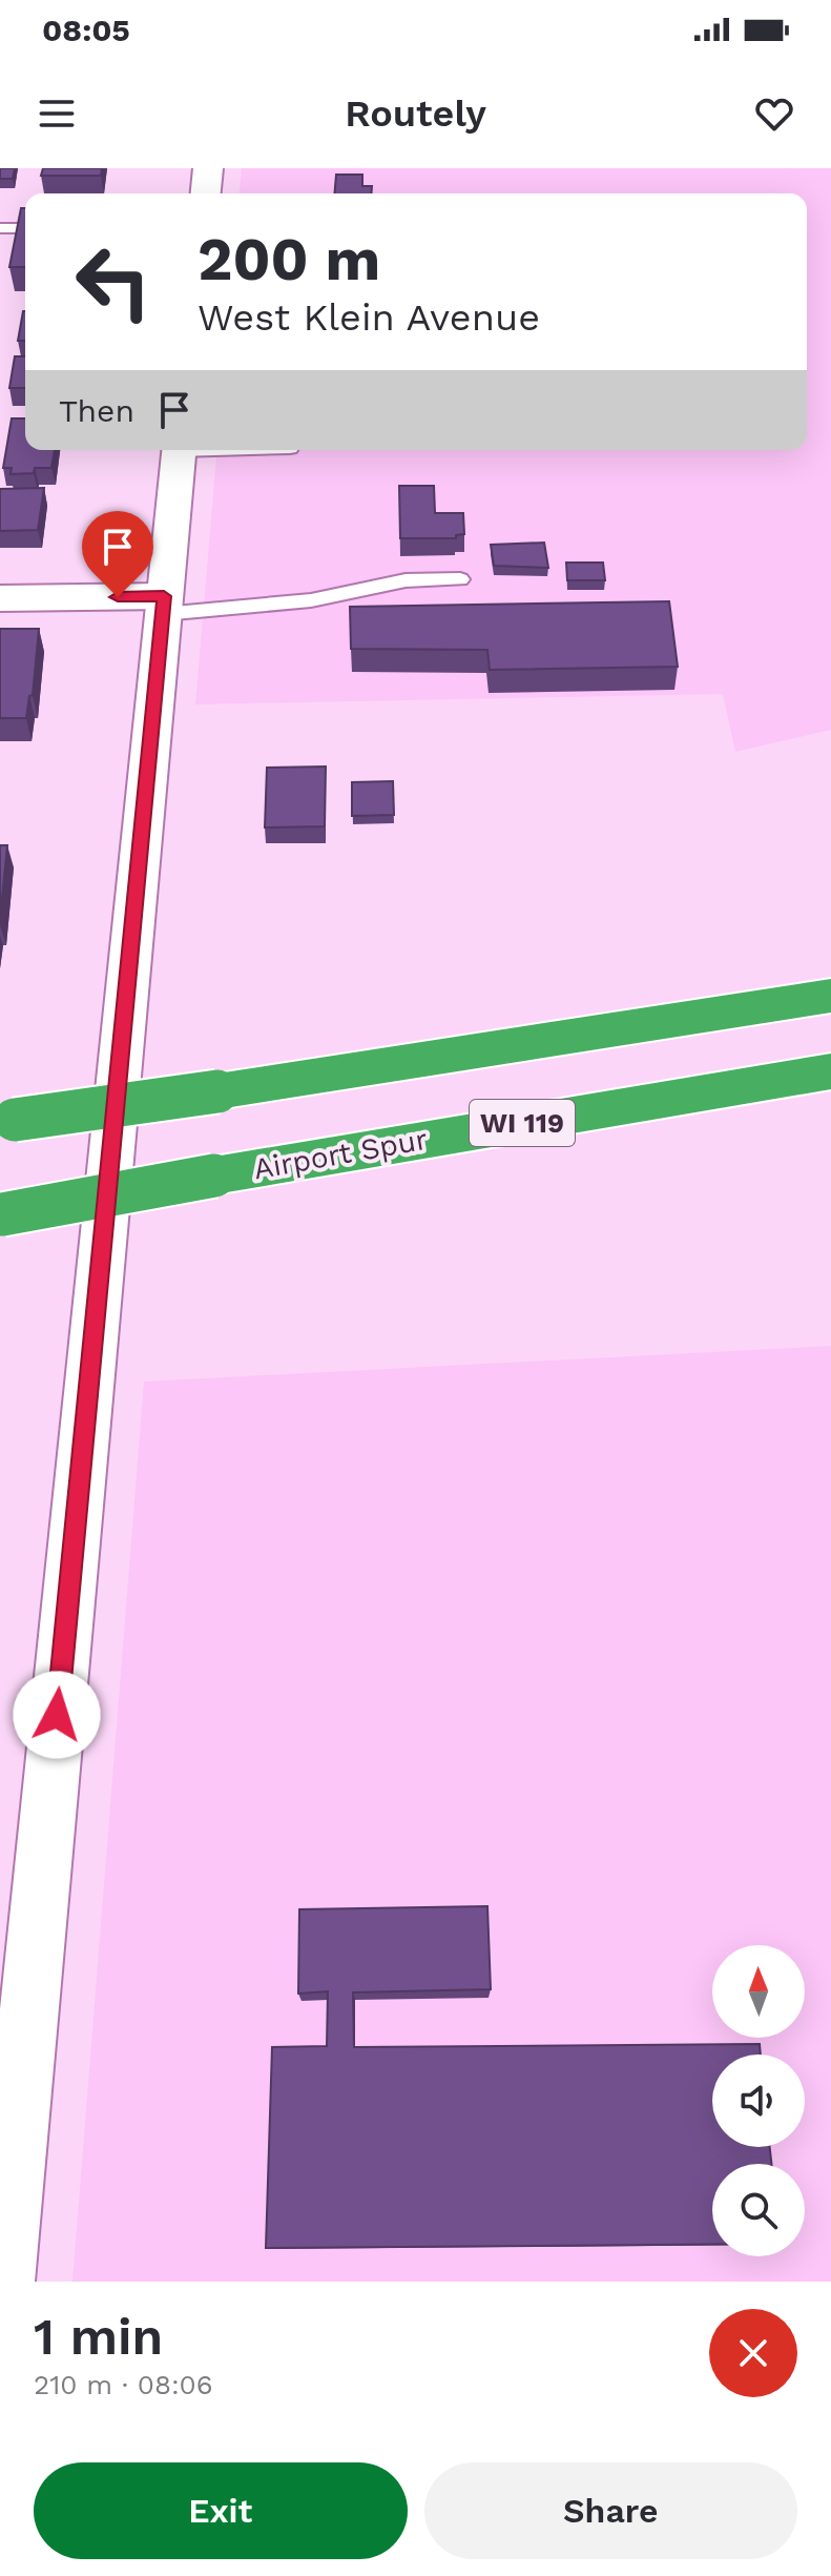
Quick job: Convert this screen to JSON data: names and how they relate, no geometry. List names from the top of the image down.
{
  "streets": {
    "highway": ["WI 119", "Airport Spur"]
  },
  "north": "top",
  "page": {
    "status": "08:05",
    "header": "Routely",
    "turn": ["200 m", "West Klein Avenue"],
    "then": "Then",
    "heading": ["1 min", "210 m · 08:06"],
    "buttons": ["Exit", "Share"]
  }
}
